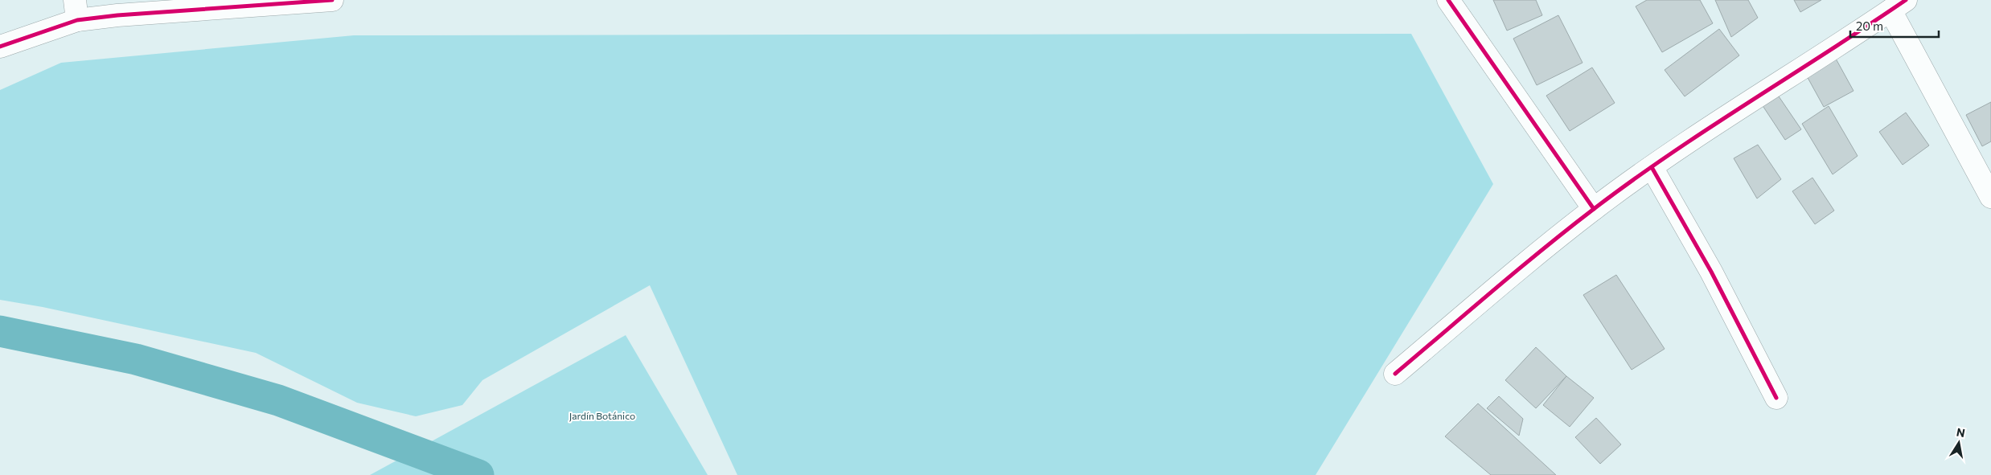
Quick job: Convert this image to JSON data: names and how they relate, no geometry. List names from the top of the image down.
{
  "parks": ["Jardín Botánico"],
  "scale_bar": "20 m",
  "north": "top"
}
